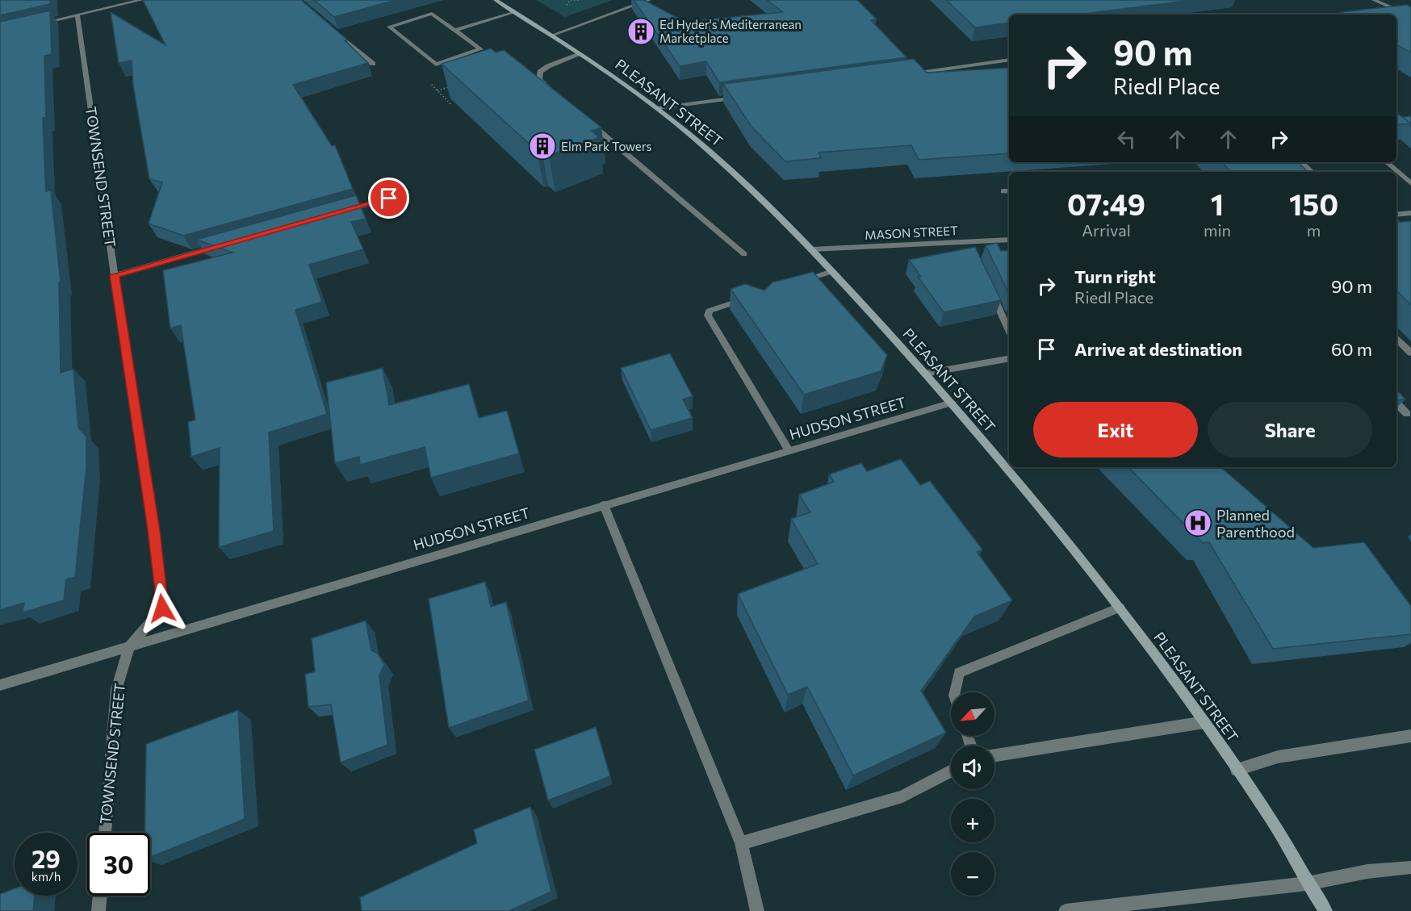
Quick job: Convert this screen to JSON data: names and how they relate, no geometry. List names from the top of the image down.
{
  "streets": {
    "main road": ["PLEASANT STREET"],
    "street": ["TOWNSEND STREET", "MASON STREET", "HUDSON STREET"]
  },
  "crossings": [
    ["PLEASANT STREET", "MASON STREET"],
    ["PLEASANT STREET", "HUDSON STREET"],
    ["TOWNSEND STREET", "HUDSON STREET"]
  ],
  "places": {
    "building": ["Ed Hyder's Mediterranean Marketplace", "Elm Park Towers"],
    "hospital": ["Planned Parenthood"]
  },
  "north": "bottom left",
  "page": {
    "turn": ["90 m", "Riedl Place"],
    "eta": [
      "07:49",
      "Arrival",
      "1",
      "min",
      "150",
      "m"
    ],
    "list": [
      {
        "name": "Turn right",
        "note": "Riedl Place",
        "value": "90 m"
      },
      {
        "name": "Arrive at destination",
        "value": "60 m"
      }
    ],
    "buttons": ["Exit", "Share"],
    "map_buttons": ["+", "−"],
    "speed": "29 km/h",
    "limit": "30"
  }
}
